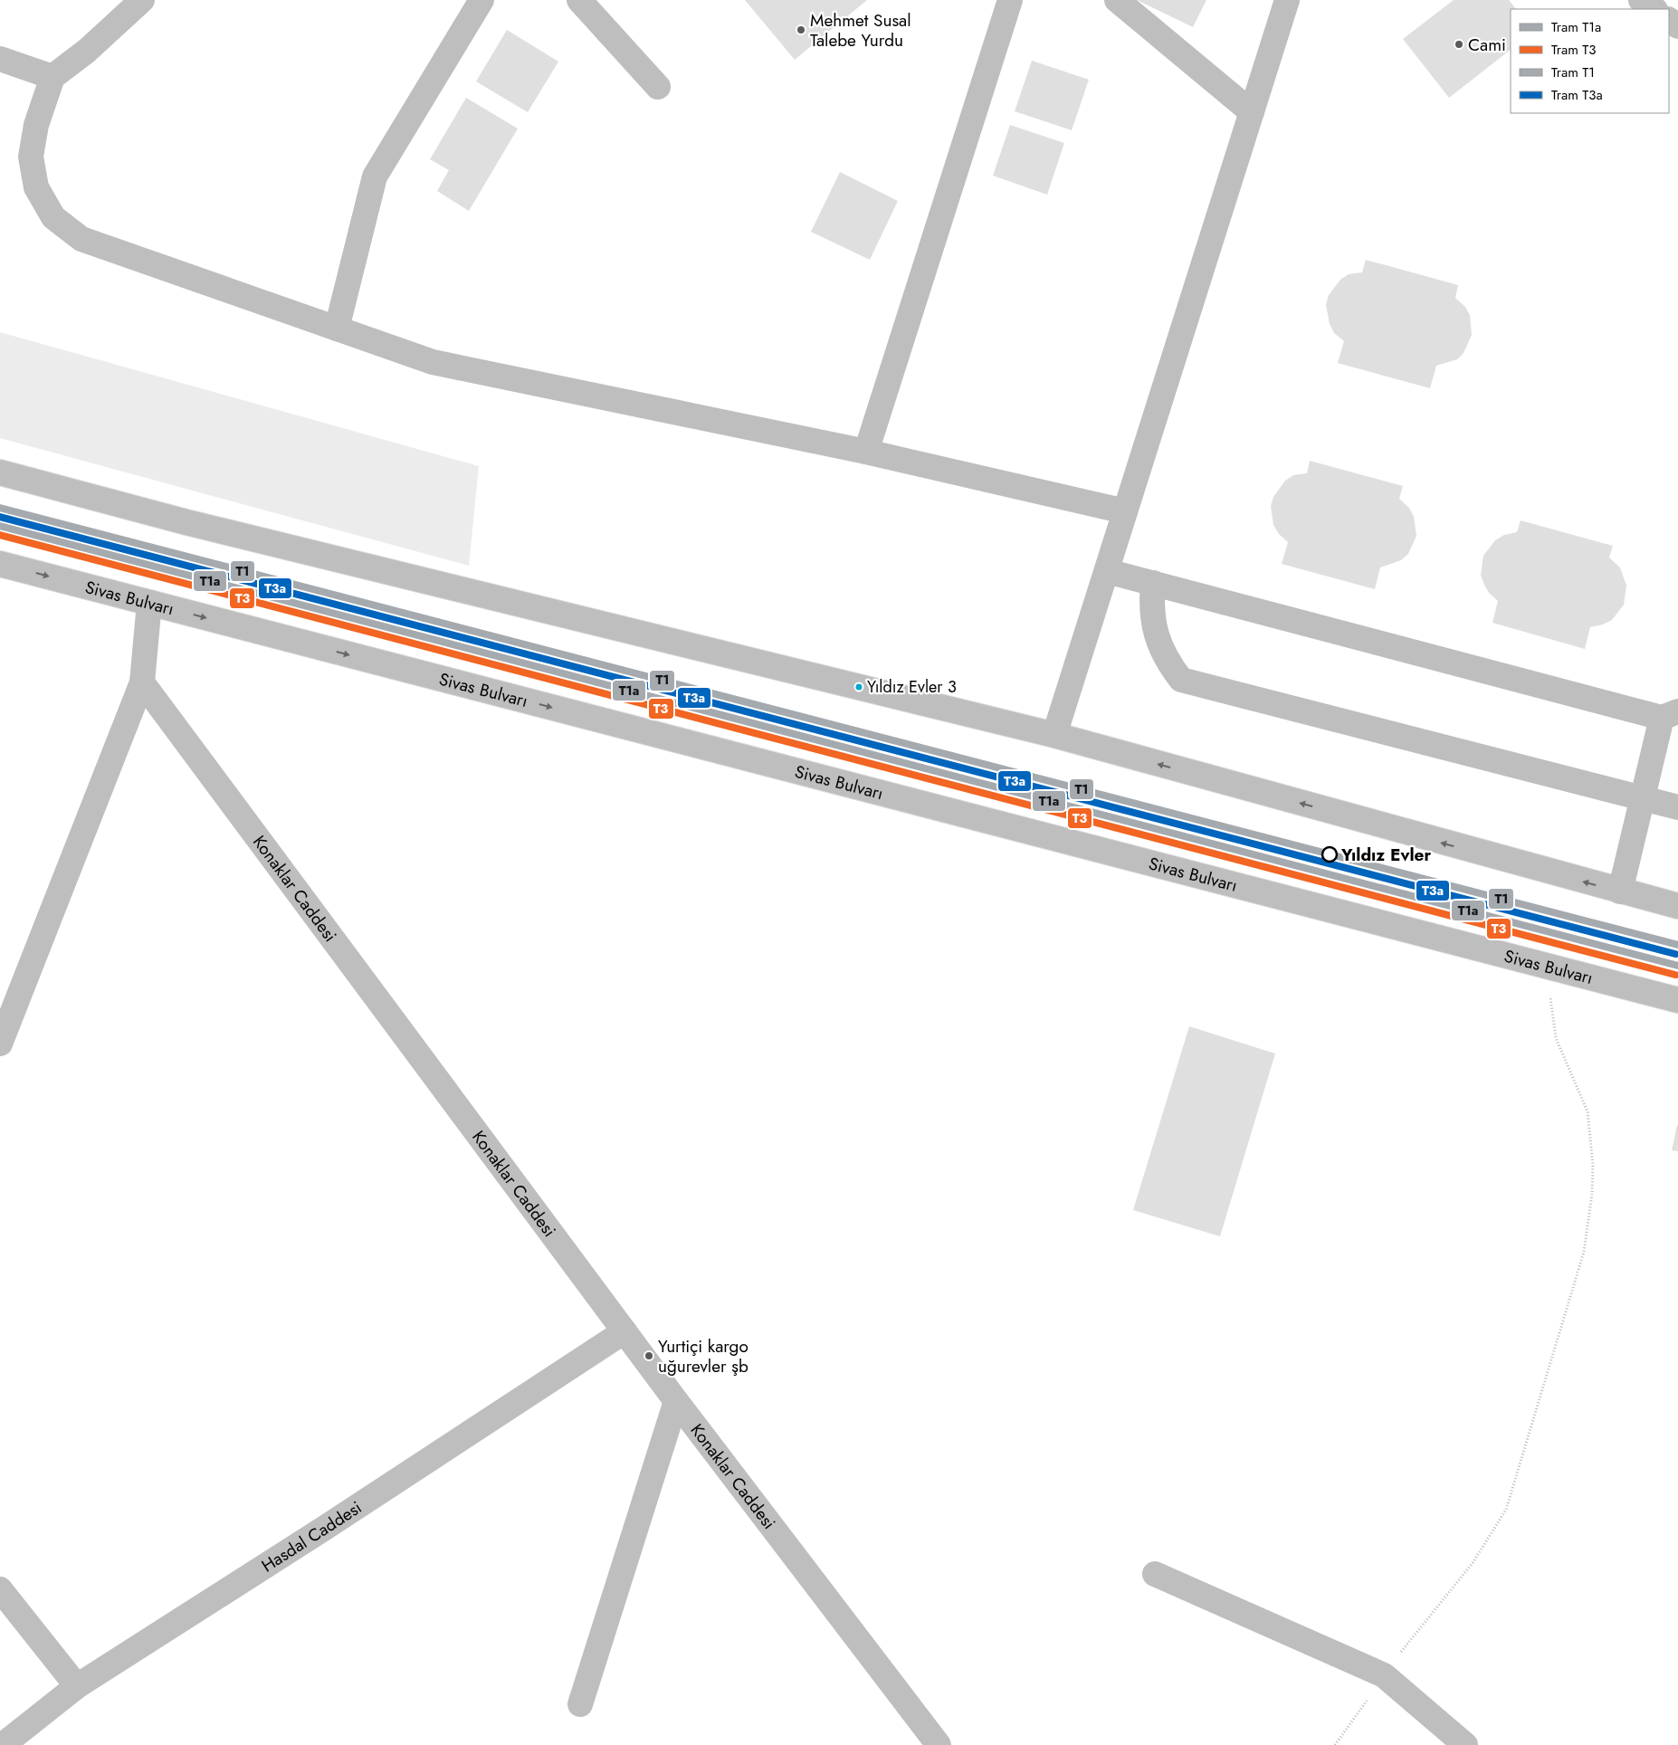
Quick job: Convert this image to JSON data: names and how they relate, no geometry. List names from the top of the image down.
{
  "streets": {
    "main road": ["Sivas Bulvarı", "Konaklar Caddesi", "Hasdal Caddesi"]
  },
  "crossings": [
    ["Konaklar Caddesi", "Hasdal Caddesi"]
  ],
  "places": [
    "Mehmet Susal Talebe Yurdu",
    "Cami",
    "Yıldız Evler 3",
    "Yıldız Evler",
    "Yurtiçi kargo uğurevler şb"
  ],
  "lines": [
    "tram line T1",
    "tram line T3a",
    "tram line T1a",
    "tram line T3"
  ],
  "legend": [
    "Tram T1a",
    "Tram T3",
    "Tram T1",
    "Tram T3a"
  ]
}
